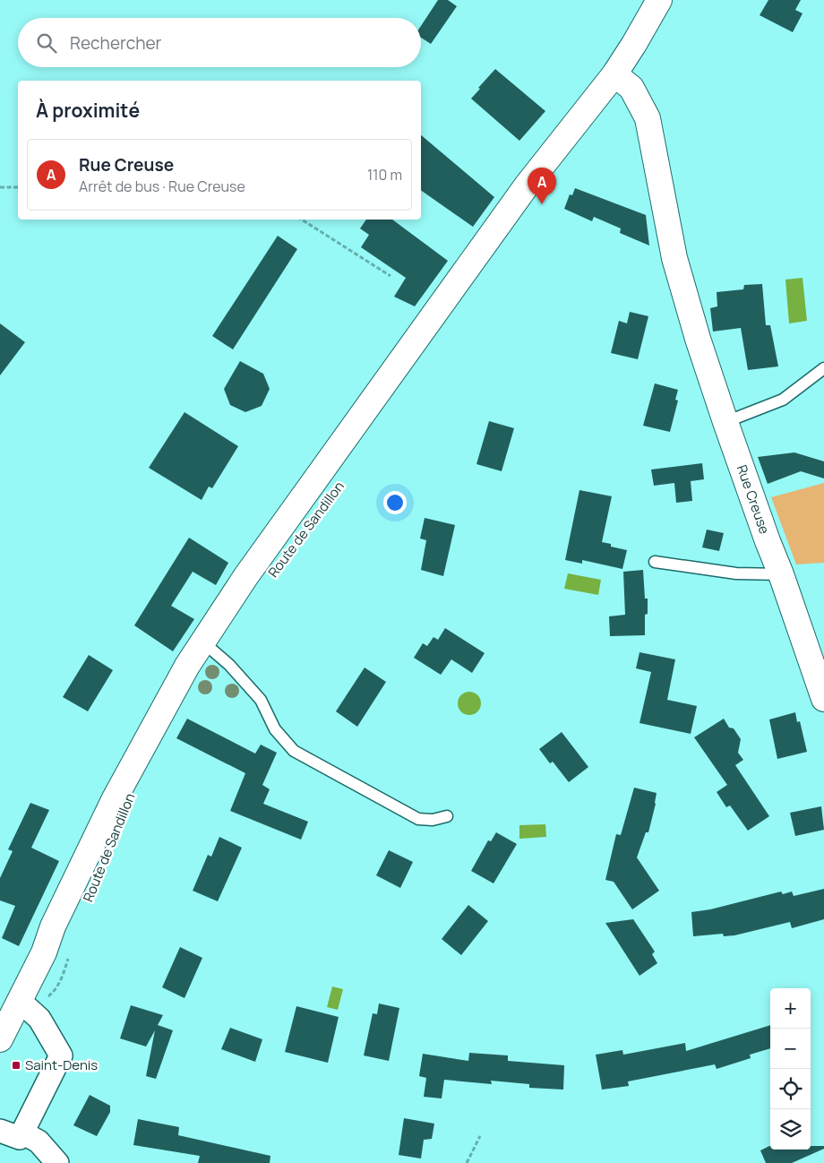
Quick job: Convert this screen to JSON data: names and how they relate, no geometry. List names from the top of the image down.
{
  "streets": {
    "main road": ["Rue Creuse"]
  },
  "places": {
    "transit": ["Saint-Denis"]
  },
  "page": {
    "search": "Rechercher",
    "heading": "À proximité",
    "list": [
      {
        "mark": "A",
        "name": "Rue Creuse",
        "note": "Arrêt de bus · Rue Creuse",
        "value": "110 m"
      }
    ],
    "pins": "A",
    "map_buttons": ["+", "−"]
  }
}
